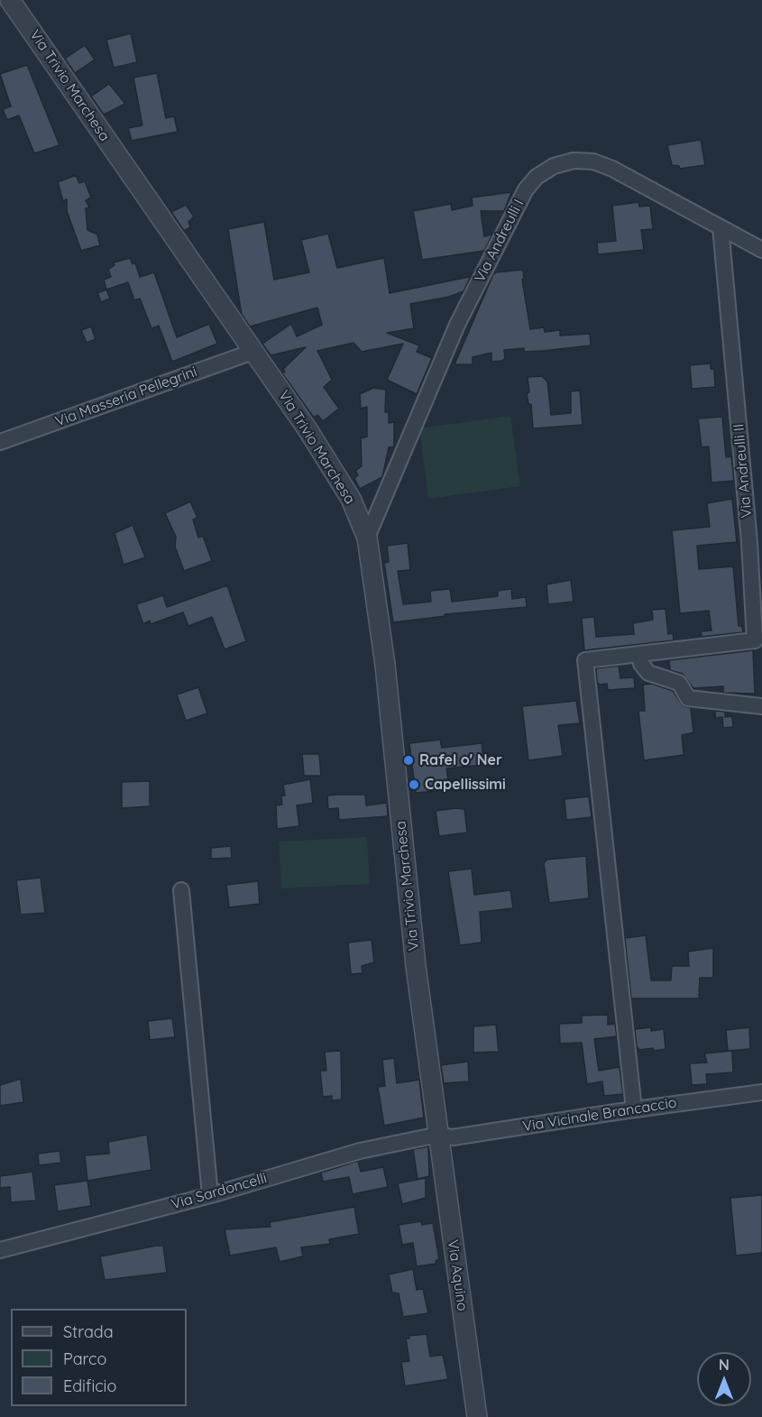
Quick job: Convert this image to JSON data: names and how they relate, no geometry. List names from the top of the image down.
{
  "streets": {
    "street": [
      "Via Trivio Marchesa",
      "Via Andreulli I",
      "Via Masseria Pellegrini",
      "Via Andreulli II",
      "Via Vicinale Brancaccio",
      "Via Sardoncelli",
      "Via Aquino"
    ]
  },
  "crossings": [
    ["Via Trivio Marchesa", "Via Andreulli I"],
    ["Via Trivio Marchesa", "Via Masseria Pellegrini"],
    ["Via Trivio Marchesa", "Via Vicinale Brancaccio"],
    ["Via Trivio Marchesa", "Via Sardoncelli"],
    ["Via Trivio Marchesa", "Via Aquino"],
    ["Via Andreulli I", "Via Andreulli II"],
    ["Via Andreulli II", "Via Vicinale Brancaccio"],
    ["Via Vicinale Brancaccio", "Via Sardoncelli"],
    ["Via Vicinale Brancaccio", "Via Aquino"],
    ["Via Sardoncelli", "Via Aquino"]
  ],
  "places": ["Rafel o' Ner", "Capellissimi"],
  "legend": ["Strada", "Parco", "Edificio"],
  "north": "top"
}
